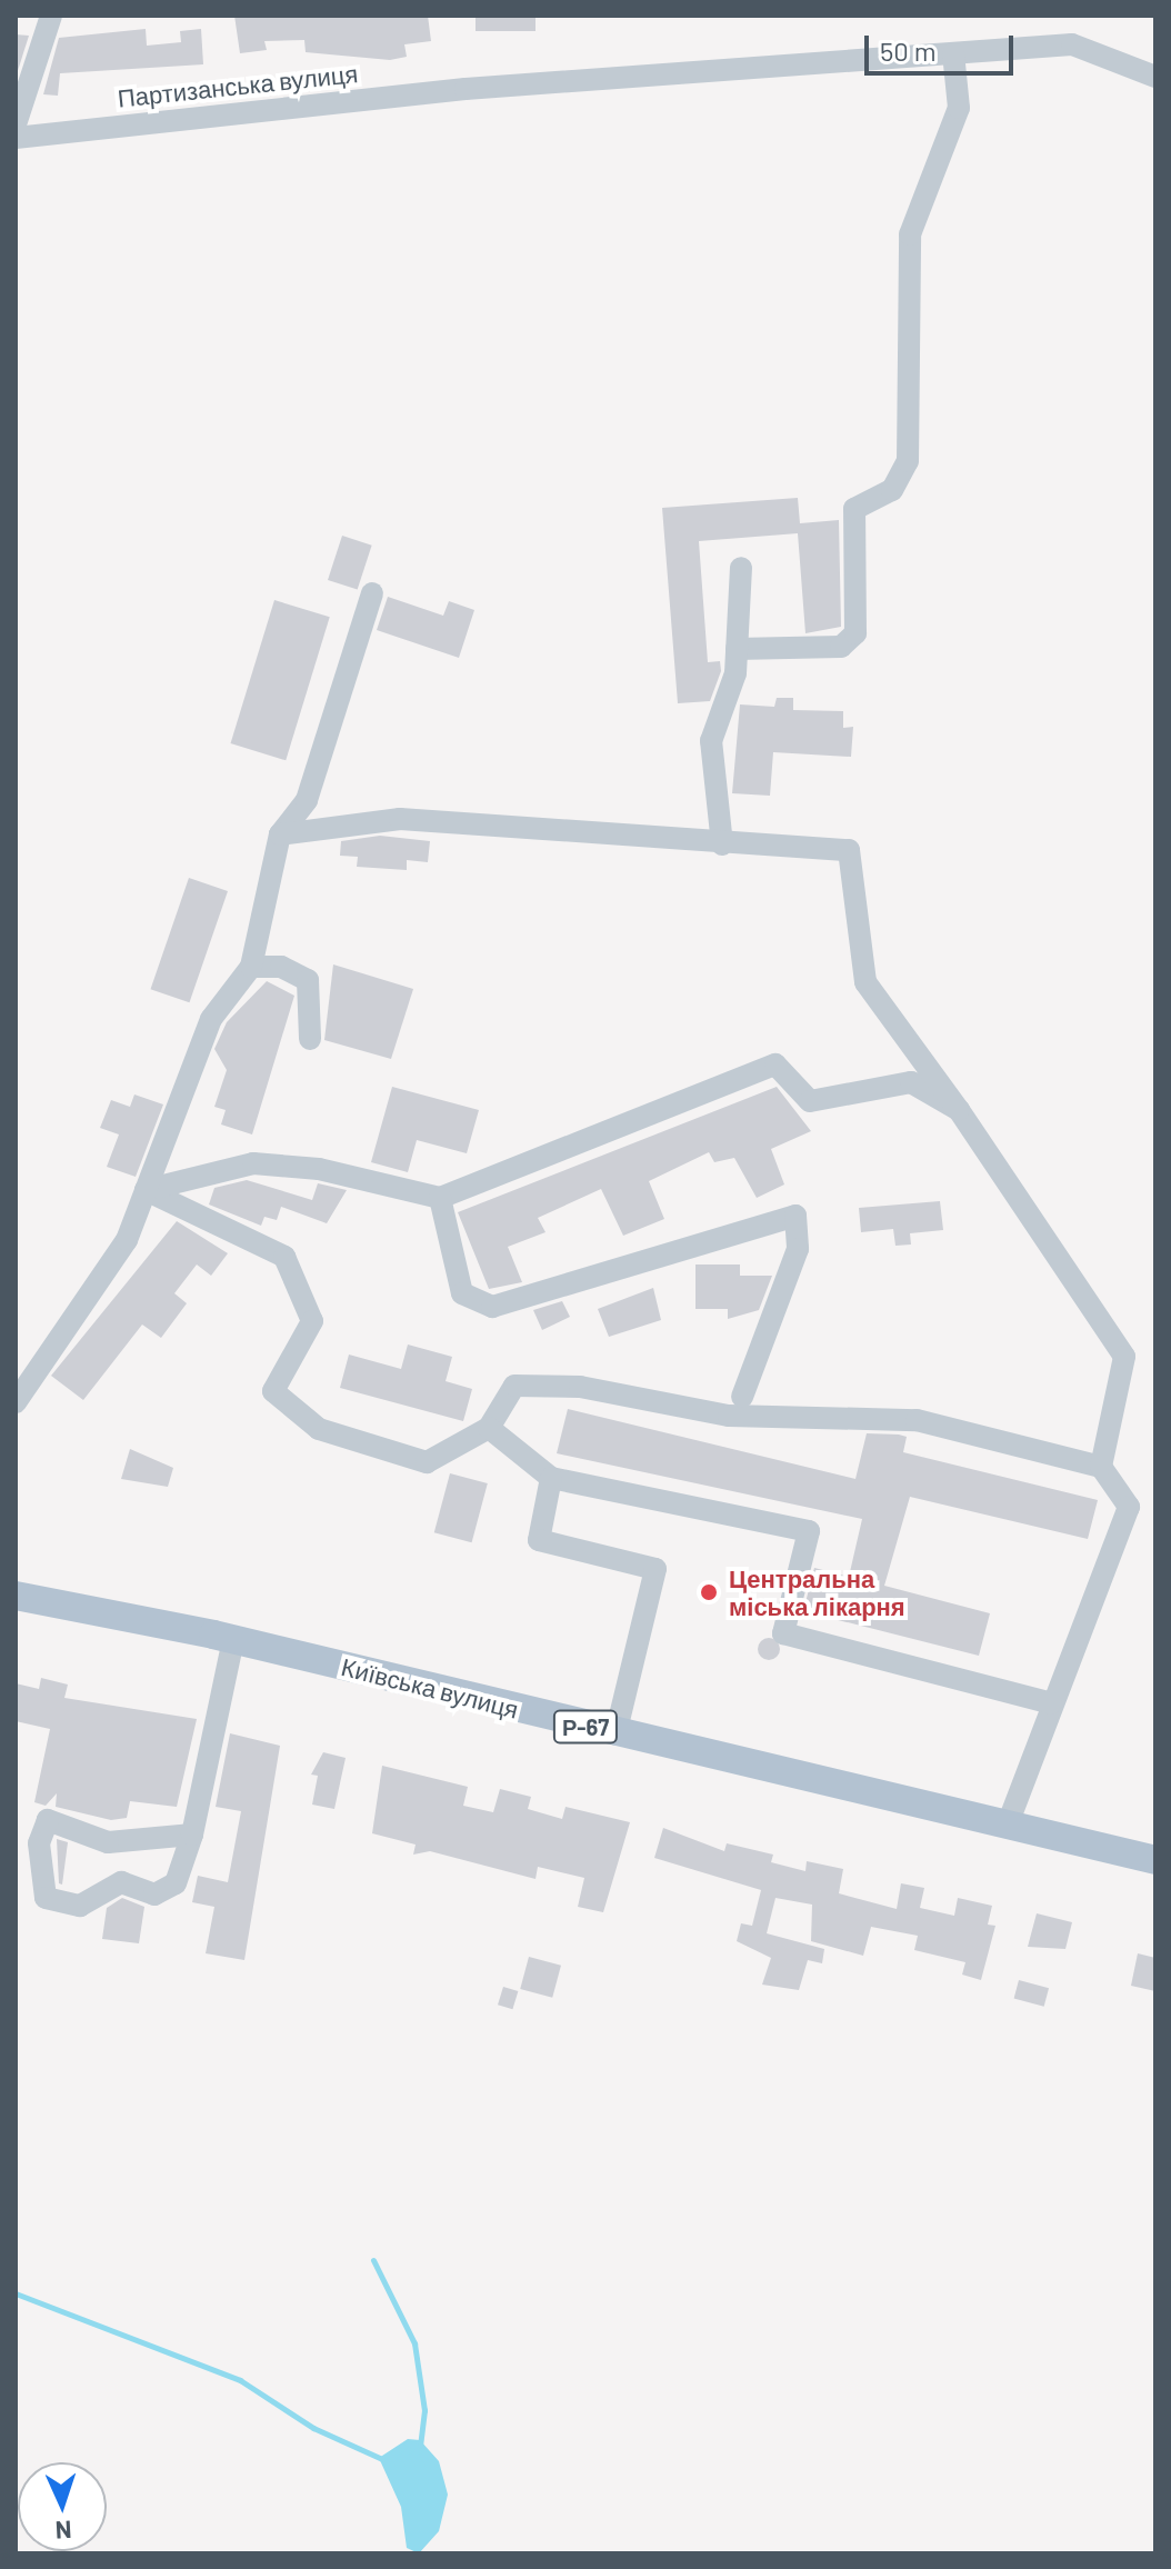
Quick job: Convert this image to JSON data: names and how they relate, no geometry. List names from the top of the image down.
{
  "streets": {
    "main road": ["Київська вулиця", "Р-67"],
    "street": ["Партизанська вулиця"]
  },
  "places": ["Центральна міська лікарня"],
  "scale_bar": "50 m",
  "north": "bottom"
}
